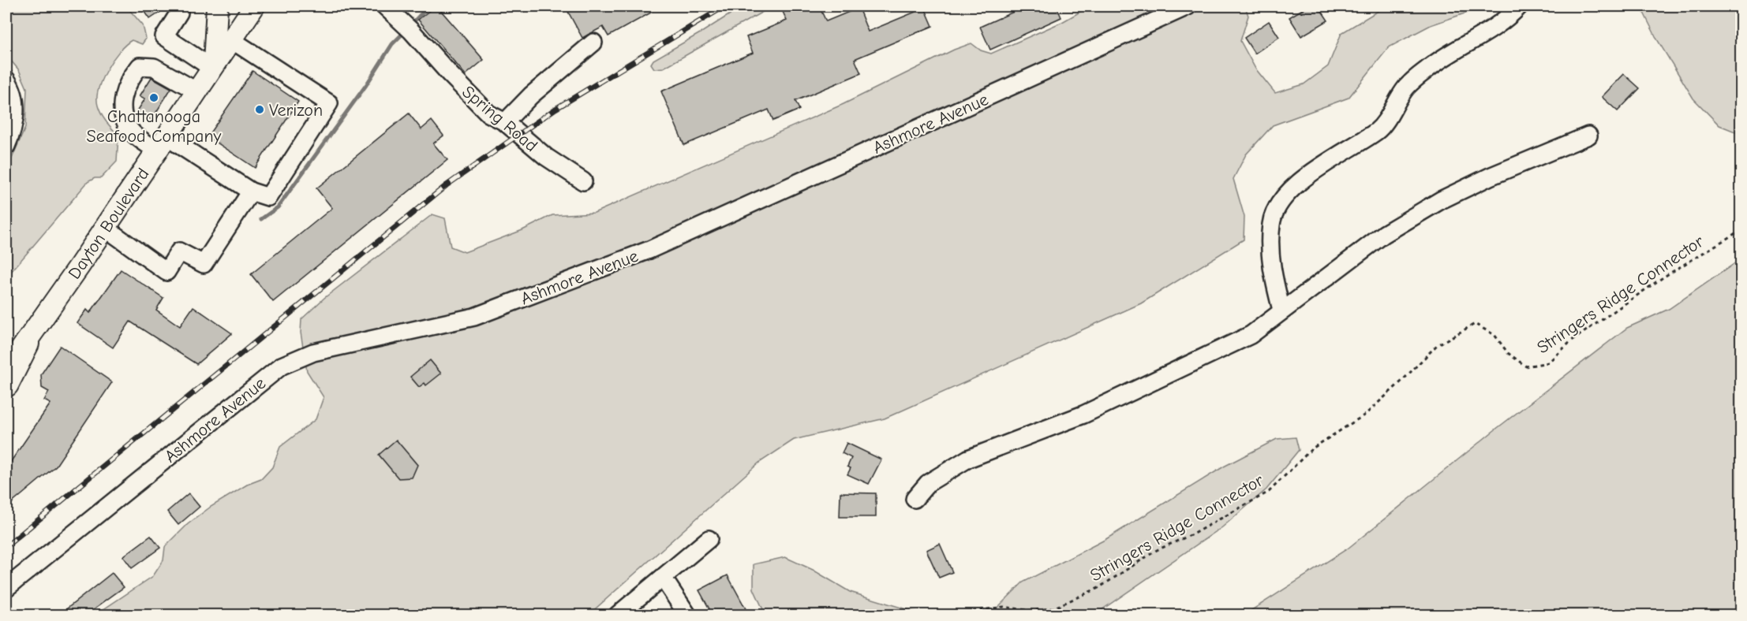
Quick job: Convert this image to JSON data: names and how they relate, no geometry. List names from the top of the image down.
{
  "streets": {
    "main road": ["Dayton Boulevard"],
    "street": ["Spring Road", "Ashmore Avenue"],
    "path": ["Stringers Ridge Connector"]
  },
  "places": ["Chattanooga Seafood Company", "Verizon"]
}
